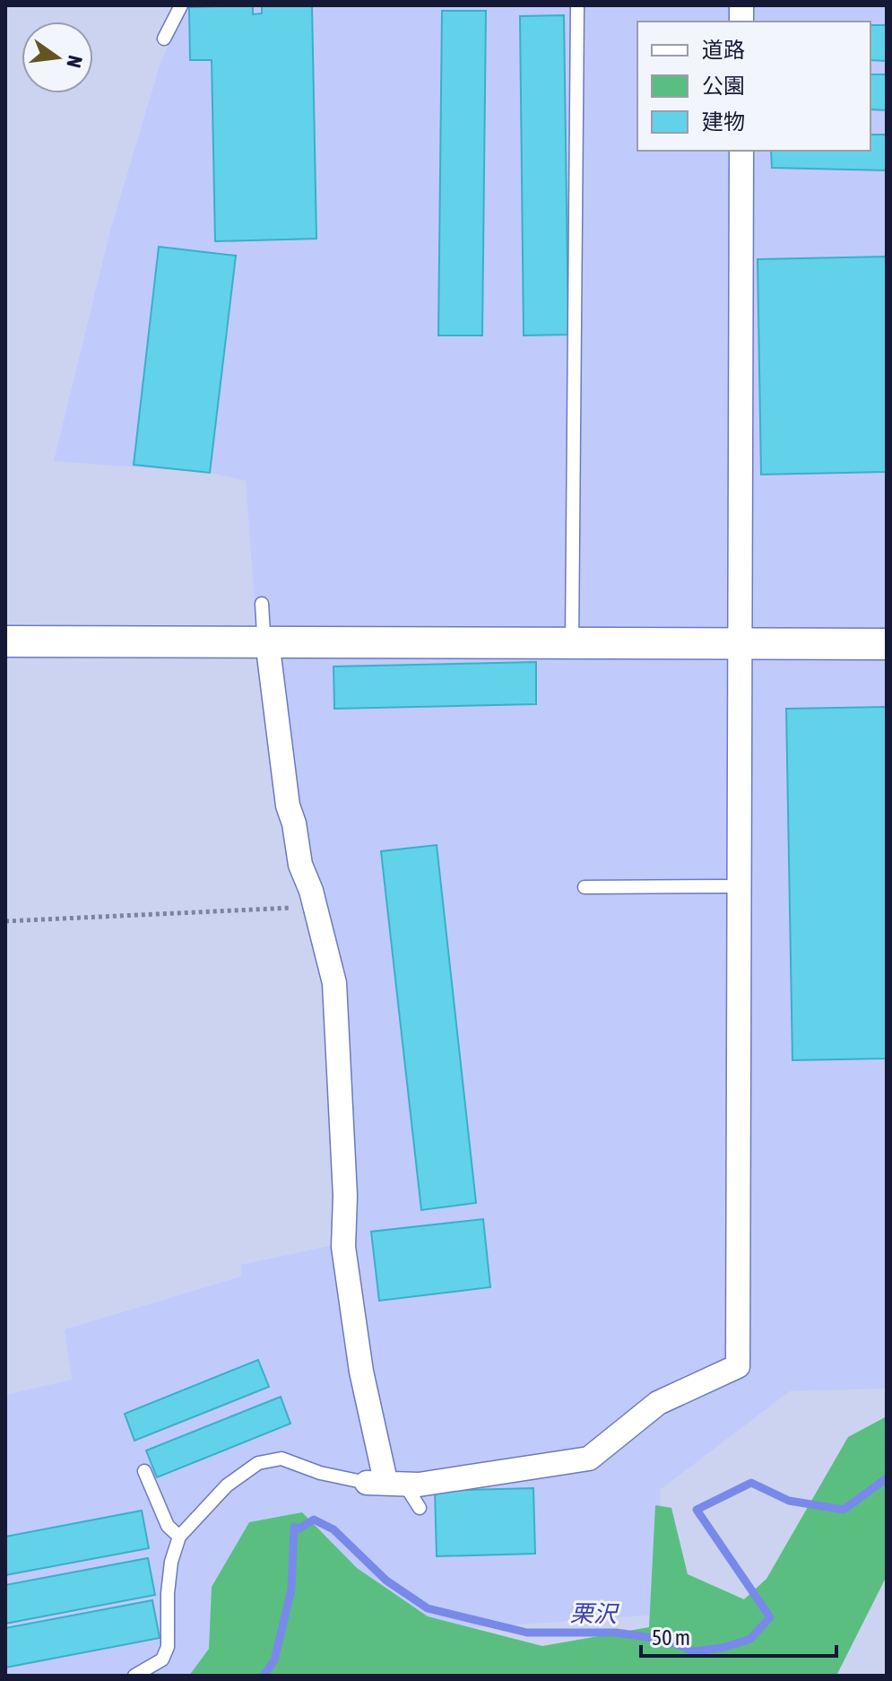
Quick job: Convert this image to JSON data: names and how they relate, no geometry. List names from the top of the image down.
{
  "water": ["栗沢"],
  "legend": ["道路", "公園", "建物"],
  "scale_bar": "50 m",
  "north": "right"
}
